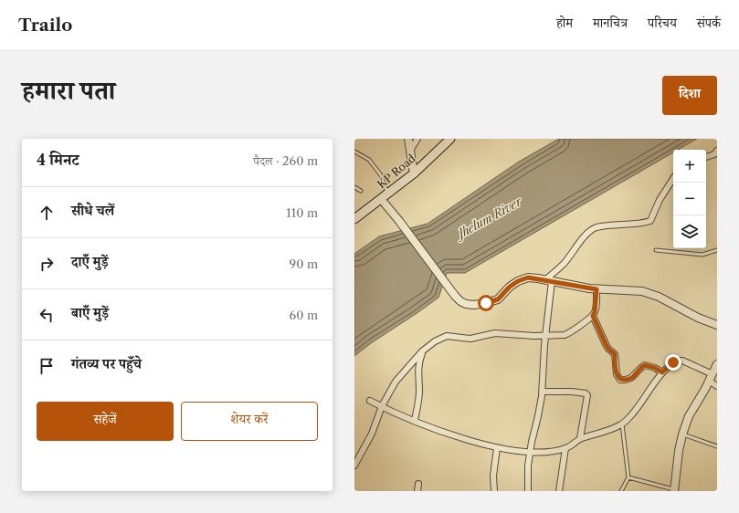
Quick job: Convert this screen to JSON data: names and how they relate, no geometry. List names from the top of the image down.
{
  "streets": {
    "main road": ["KP Road"]
  },
  "water": ["Jhelum River"],
  "page": {
    "header": "Trailo",
    "nav": [
      "होम",
      "मानचित्र",
      "परिचय",
      "संपर्क"
    ],
    "title": "हमारा पता",
    "buttons": [
      "दिशा",
      ["सहेजें", "शेयर करें"]
    ],
    "heading": ["4 मिनट", "पैदल · 260 m"],
    "map_buttons": ["+", "−"],
    "list": [
      ["सीधे चलें", "110 m"],
      ["दाएँ मुड़ें", "90 m"],
      ["बाएँ मुड़ें", "60 m"],
      "गंतव्य पर पहुँचे"
    ]
  }
}
